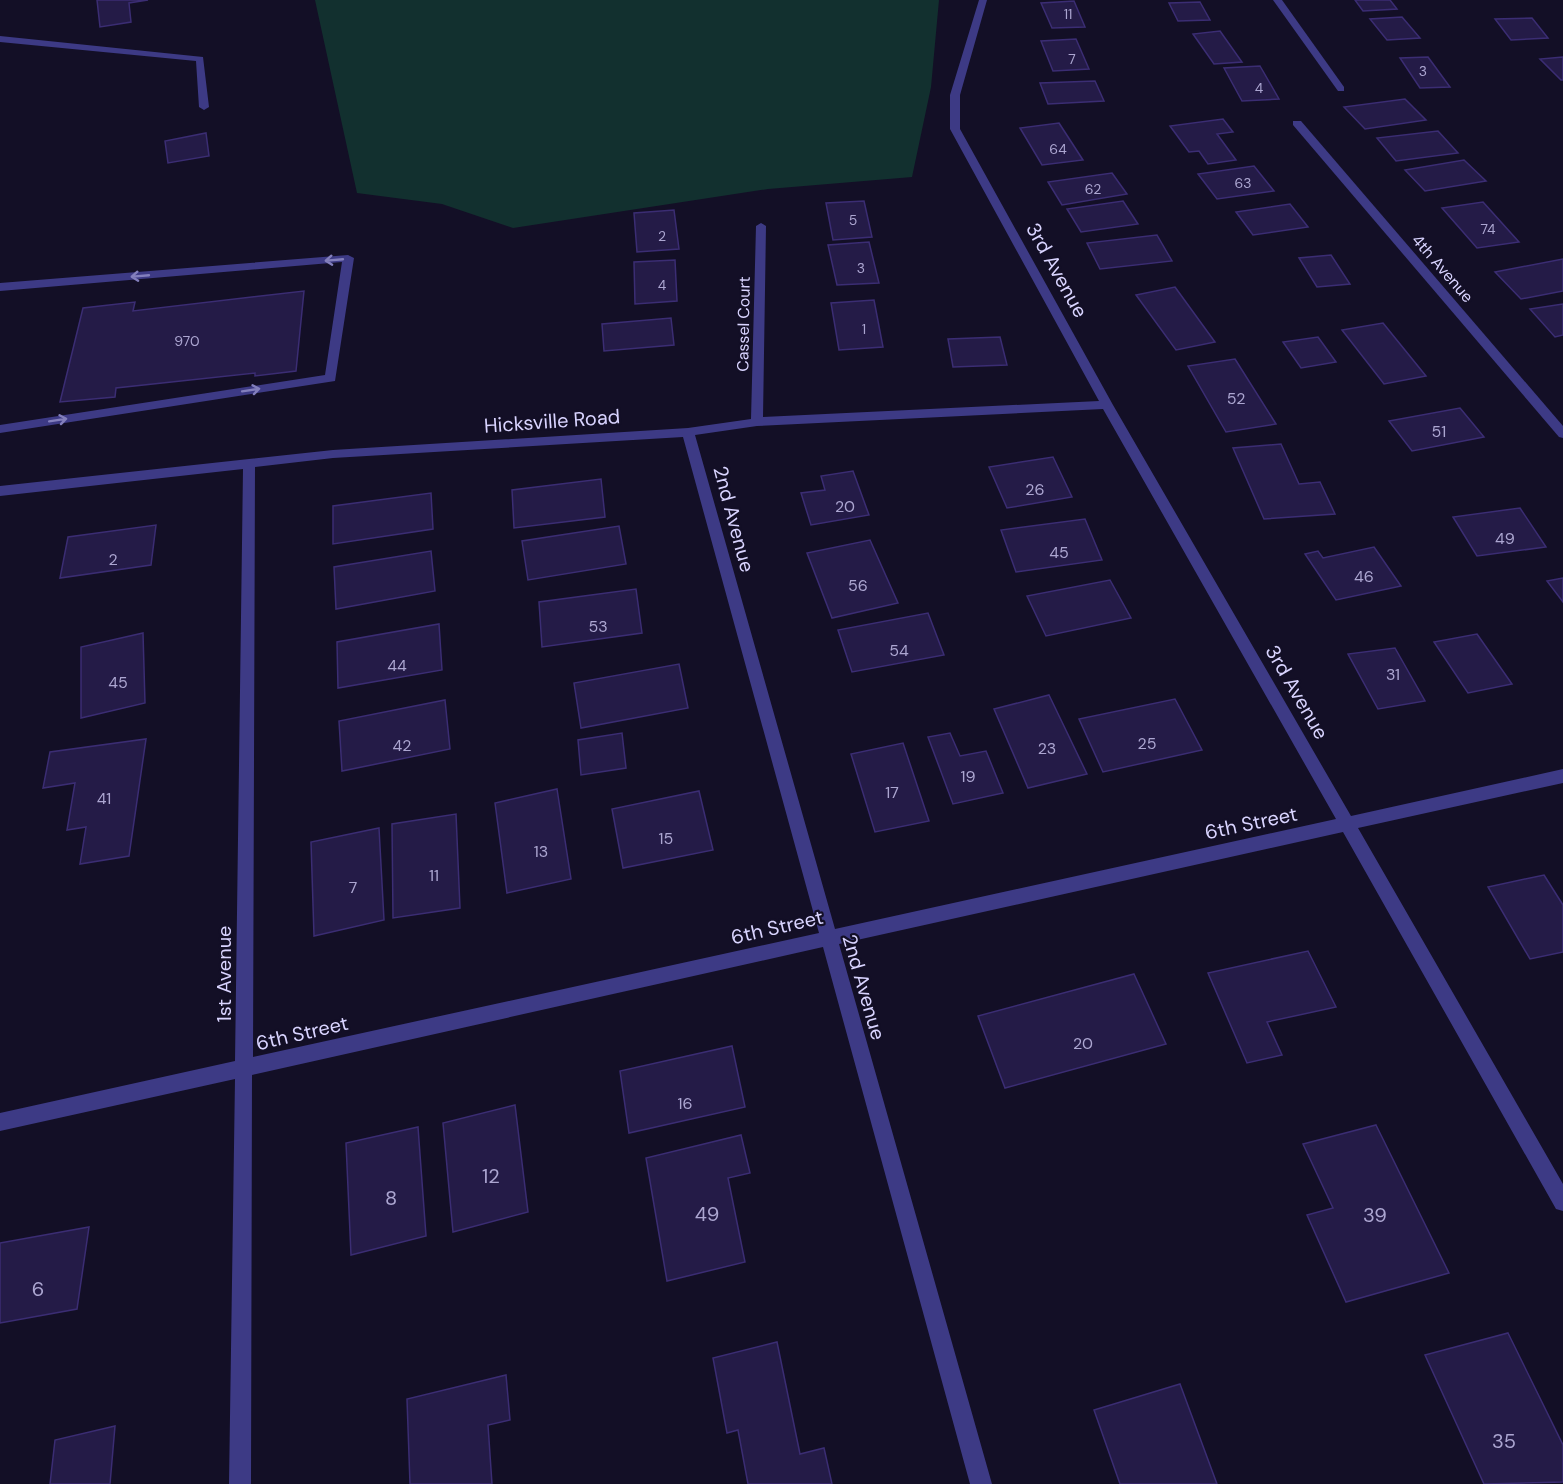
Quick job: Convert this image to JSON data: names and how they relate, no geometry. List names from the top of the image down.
{
  "streets": {
    "street": [
      "4th Avenue",
      "3rd Avenue",
      "Cassel Court",
      "Hicksville Road",
      "2nd Avenue",
      "6th Street",
      "1st Avenue"
    ]
  },
  "crossings": [
    ["3rd Avenue", "Hicksville Road"],
    ["3rd Avenue", "6th Street"],
    ["Cassel Court", "Hicksville Road"],
    ["Hicksville Road", "2nd Avenue"],
    ["Hicksville Road", "1st Avenue"],
    ["2nd Avenue", "6th Street"],
    ["6th Street", "1st Avenue"]
  ],
  "house_numbers": [
    "11",
    "7",
    "3",
    "4",
    "64",
    "63",
    "62",
    "5",
    "74",
    "2",
    "3",
    "4",
    "1",
    "970",
    "52",
    "51",
    "26",
    "20",
    "49",
    "45",
    "2",
    "46",
    "56",
    "53",
    "54",
    "44",
    "31",
    "45",
    "25",
    "42",
    "23",
    "19",
    "17",
    "41",
    "15",
    "13",
    "11",
    "7",
    "20",
    "16",
    "12",
    "8",
    "49",
    "39",
    "6",
    "35"
  ]
}
